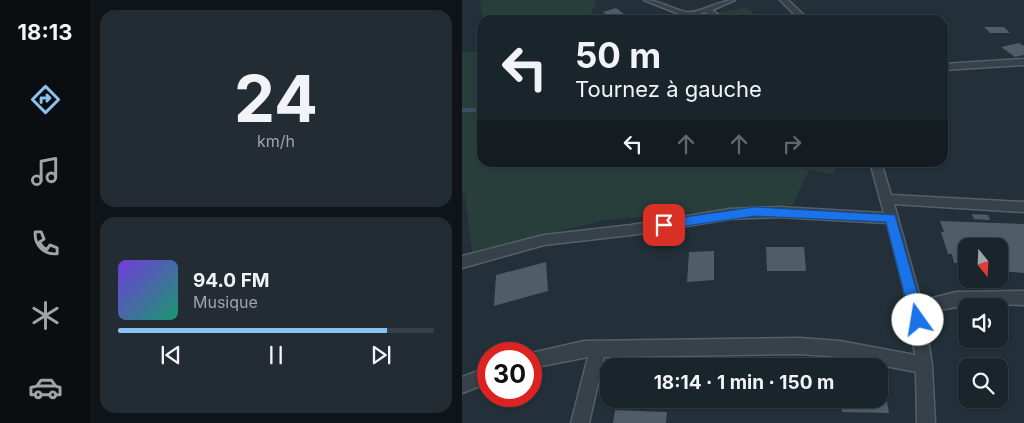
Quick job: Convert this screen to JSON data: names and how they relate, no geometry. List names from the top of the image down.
{
  "north": "bottom",
  "page": {
    "tabs": "18:13",
    "tile": ["24", "km/h"],
    "turn": ["50 m", "Tournez à gauche"],
    "song": ["94.0 FM", "Musique"],
    "limit": "30",
    "trip": "18:14 · 1 min · 150 m"
  }
}
